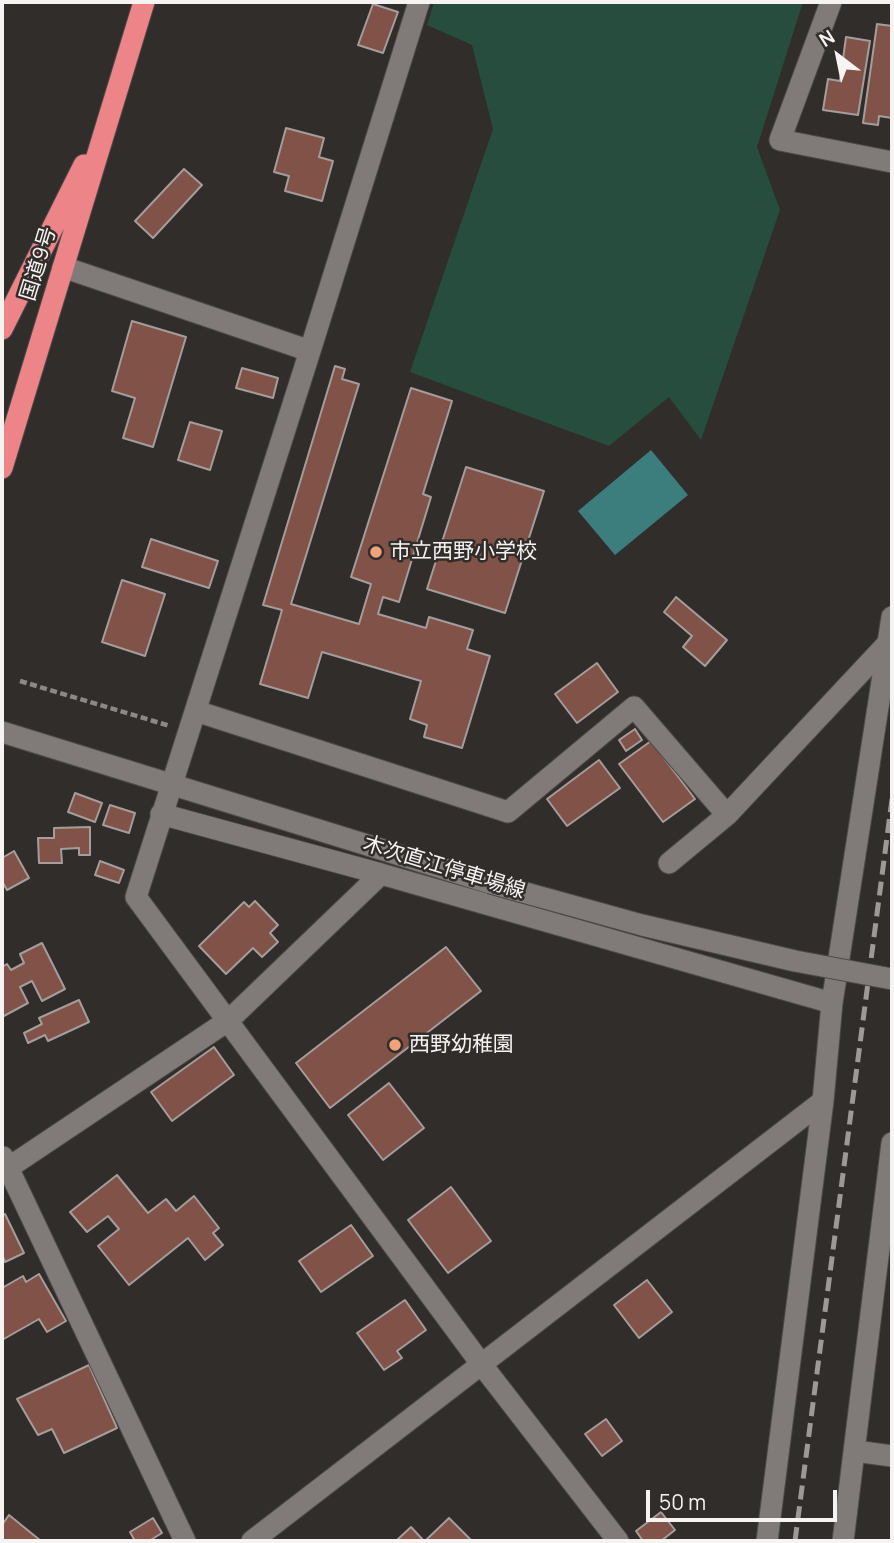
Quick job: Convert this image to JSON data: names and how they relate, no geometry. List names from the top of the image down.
{
  "streets": {
    "highway": ["国道9号"],
    "street": ["木次直江停車場線"]
  },
  "places": ["市立西野小学校", "西野幼稚園"],
  "scale_bar": "50 m",
  "north": "top left"
}
